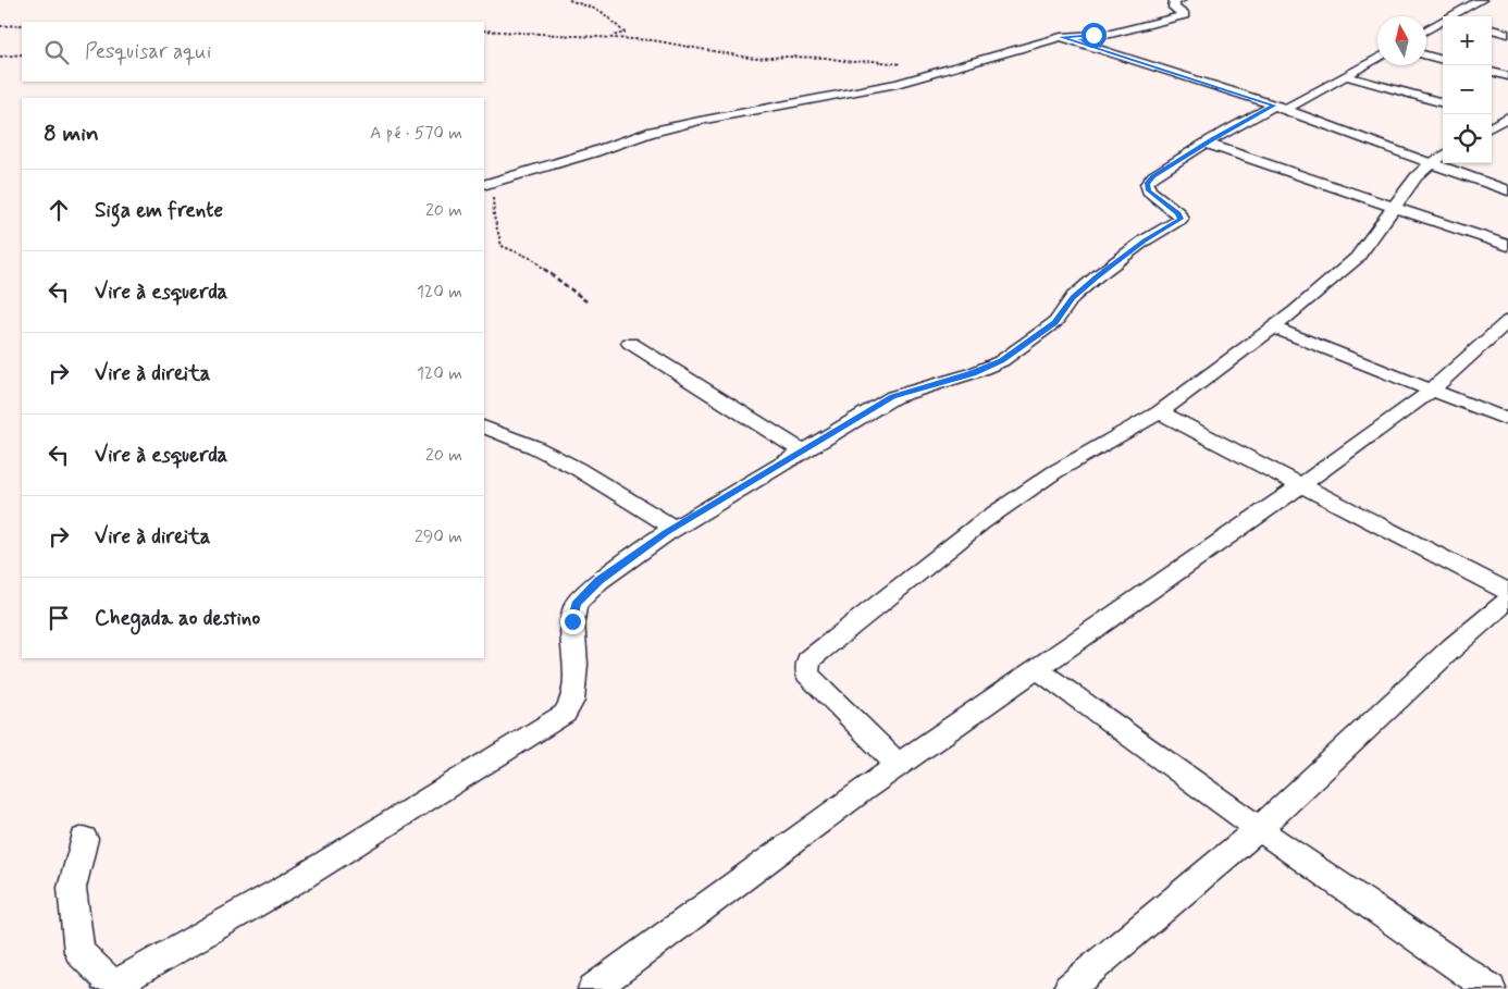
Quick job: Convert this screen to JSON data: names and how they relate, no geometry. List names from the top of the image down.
{
  "north": "top",
  "page": {
    "map_buttons": ["+", "−"],
    "search": "Pesquisar aqui",
    "heading": ["8 min", "A pé · 570 m"],
    "list": [
      ["Siga em frente", "20 m"],
      ["Vire à esquerda", "120 m"],
      ["Vire à direita", "120 m"],
      ["Vire à esquerda", "20 m"],
      ["Vire à direita", "290 m"],
      "Chegada ao destino"
    ]
  }
}
